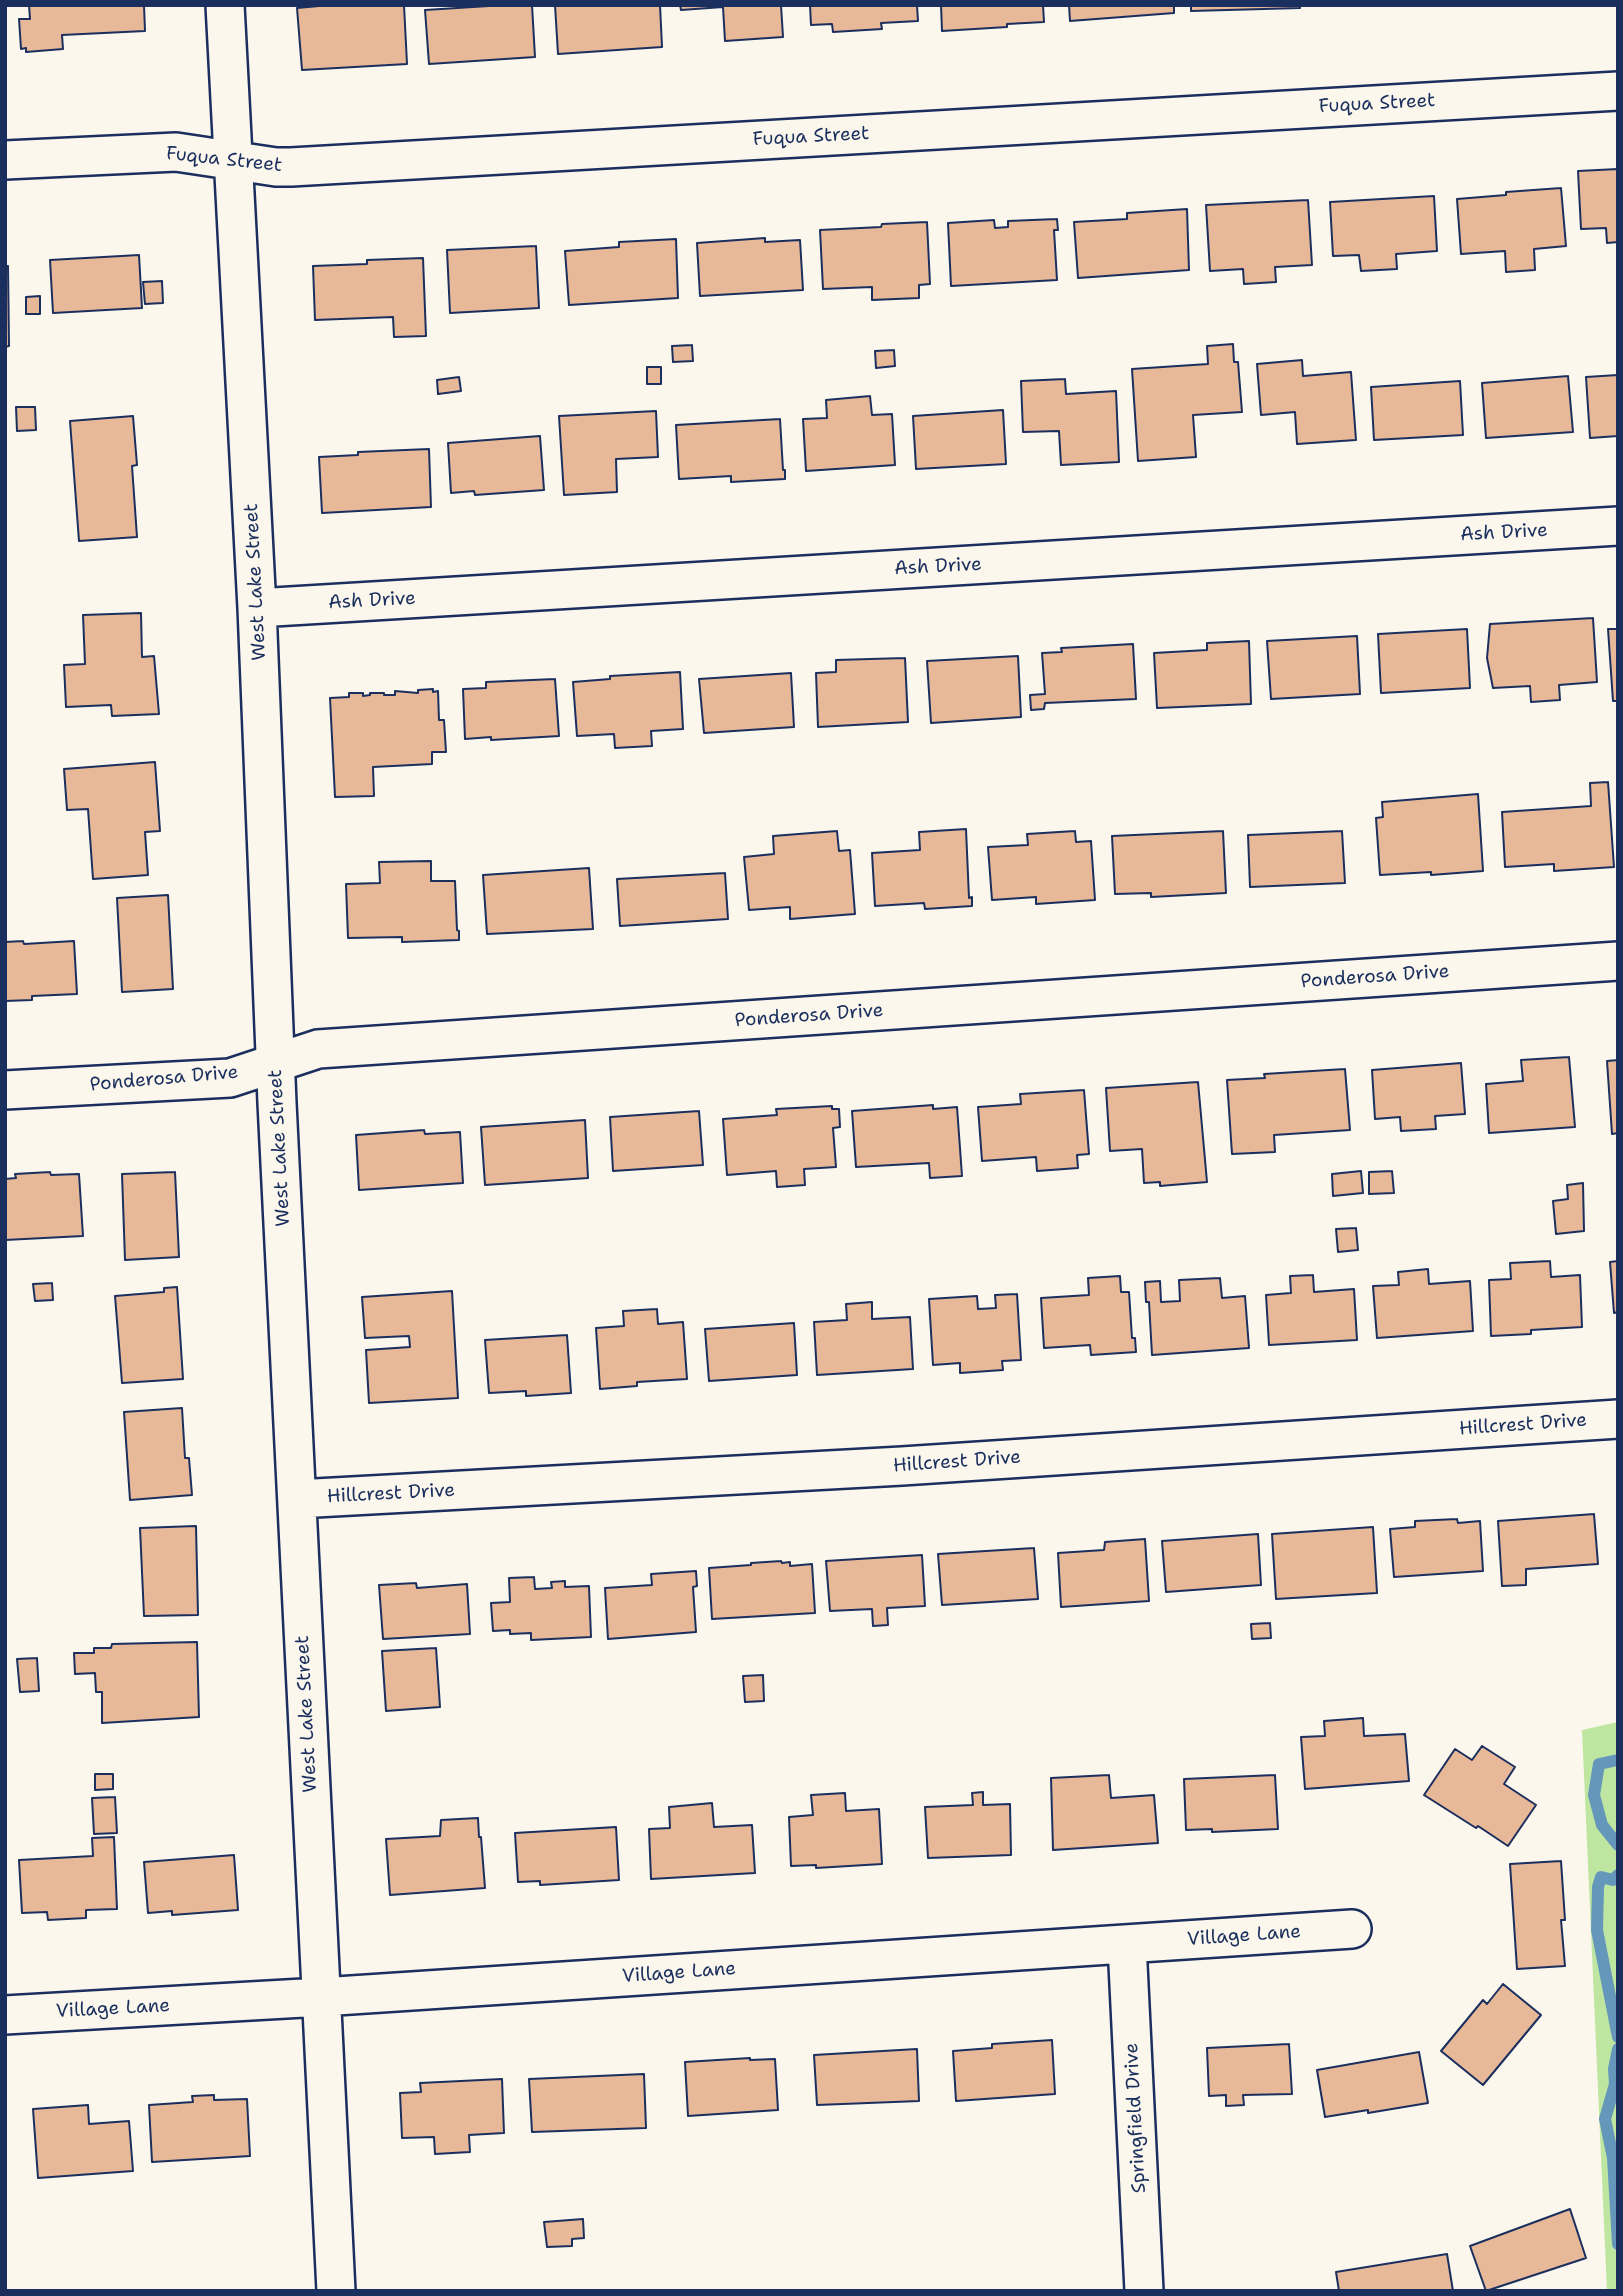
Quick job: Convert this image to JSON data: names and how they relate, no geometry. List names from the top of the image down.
{
  "streets": {
    "street": [
      "Fuqua Street",
      "Ash Drive",
      "West Lake Street",
      "Ponderosa Drive",
      "Hillcrest Drive",
      "Village Lane",
      "Springfield Drive"
    ]
  },
  "crossings": [
    ["Fuqua Street", "West Lake Street"],
    ["Ash Drive", "West Lake Street"],
    ["West Lake Street", "Ponderosa Drive"],
    ["West Lake Street", "Hillcrest Drive"],
    ["West Lake Street", "Village Lane"],
    ["Village Lane", "Springfield Drive"]
  ]
}
